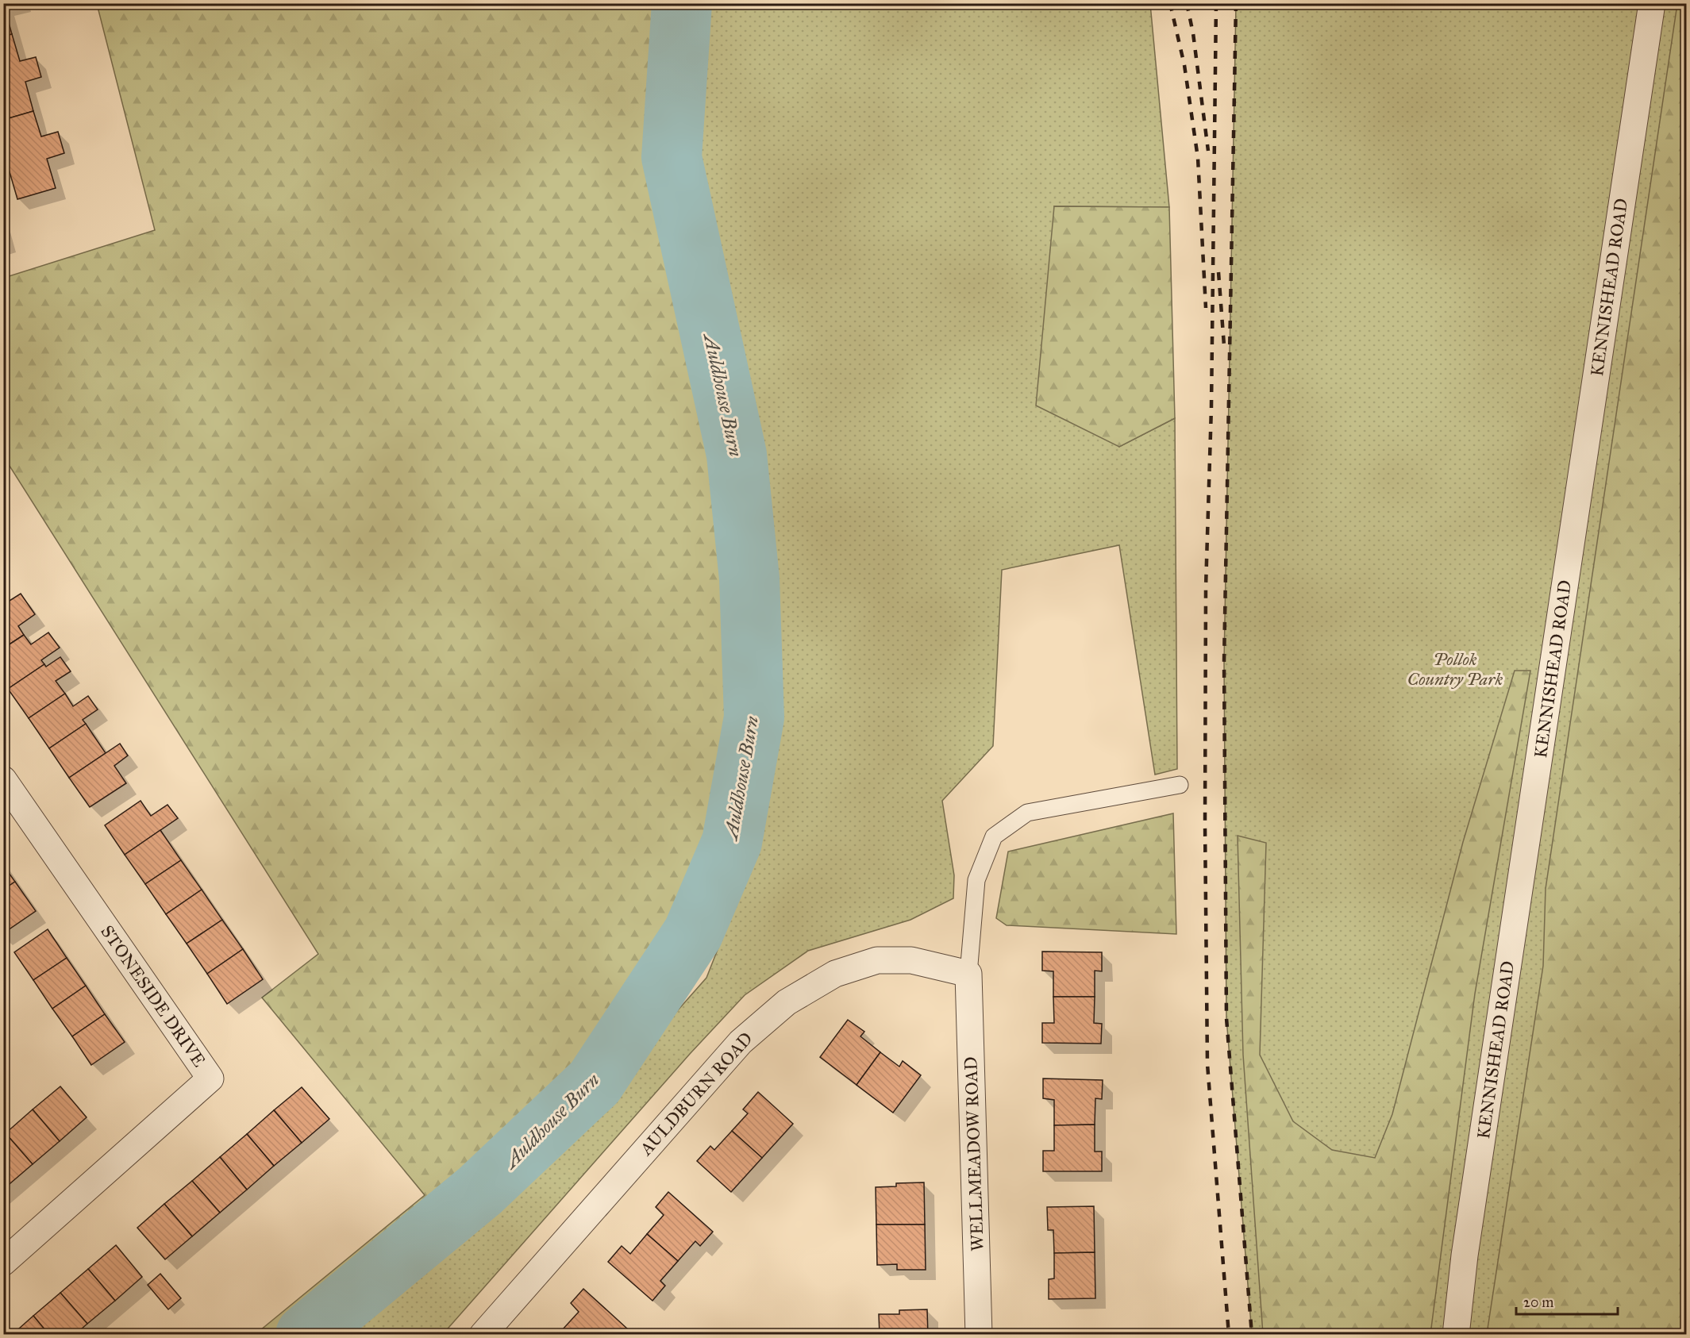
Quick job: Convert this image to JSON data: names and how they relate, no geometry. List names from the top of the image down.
{
  "streets": {
    "street": [
      "KENNISHEAD ROAD",
      "STONESIDE DRIVE",
      "AULDBURN ROAD",
      "WELLMEADOW ROAD"
    ]
  },
  "crossings": [
    ["AULDBURN ROAD", "WELLMEADOW ROAD"]
  ],
  "water": ["Auldhouse Burn"],
  "parks": ["Pollok Country Park"],
  "scale_bar": "20 m"
}
